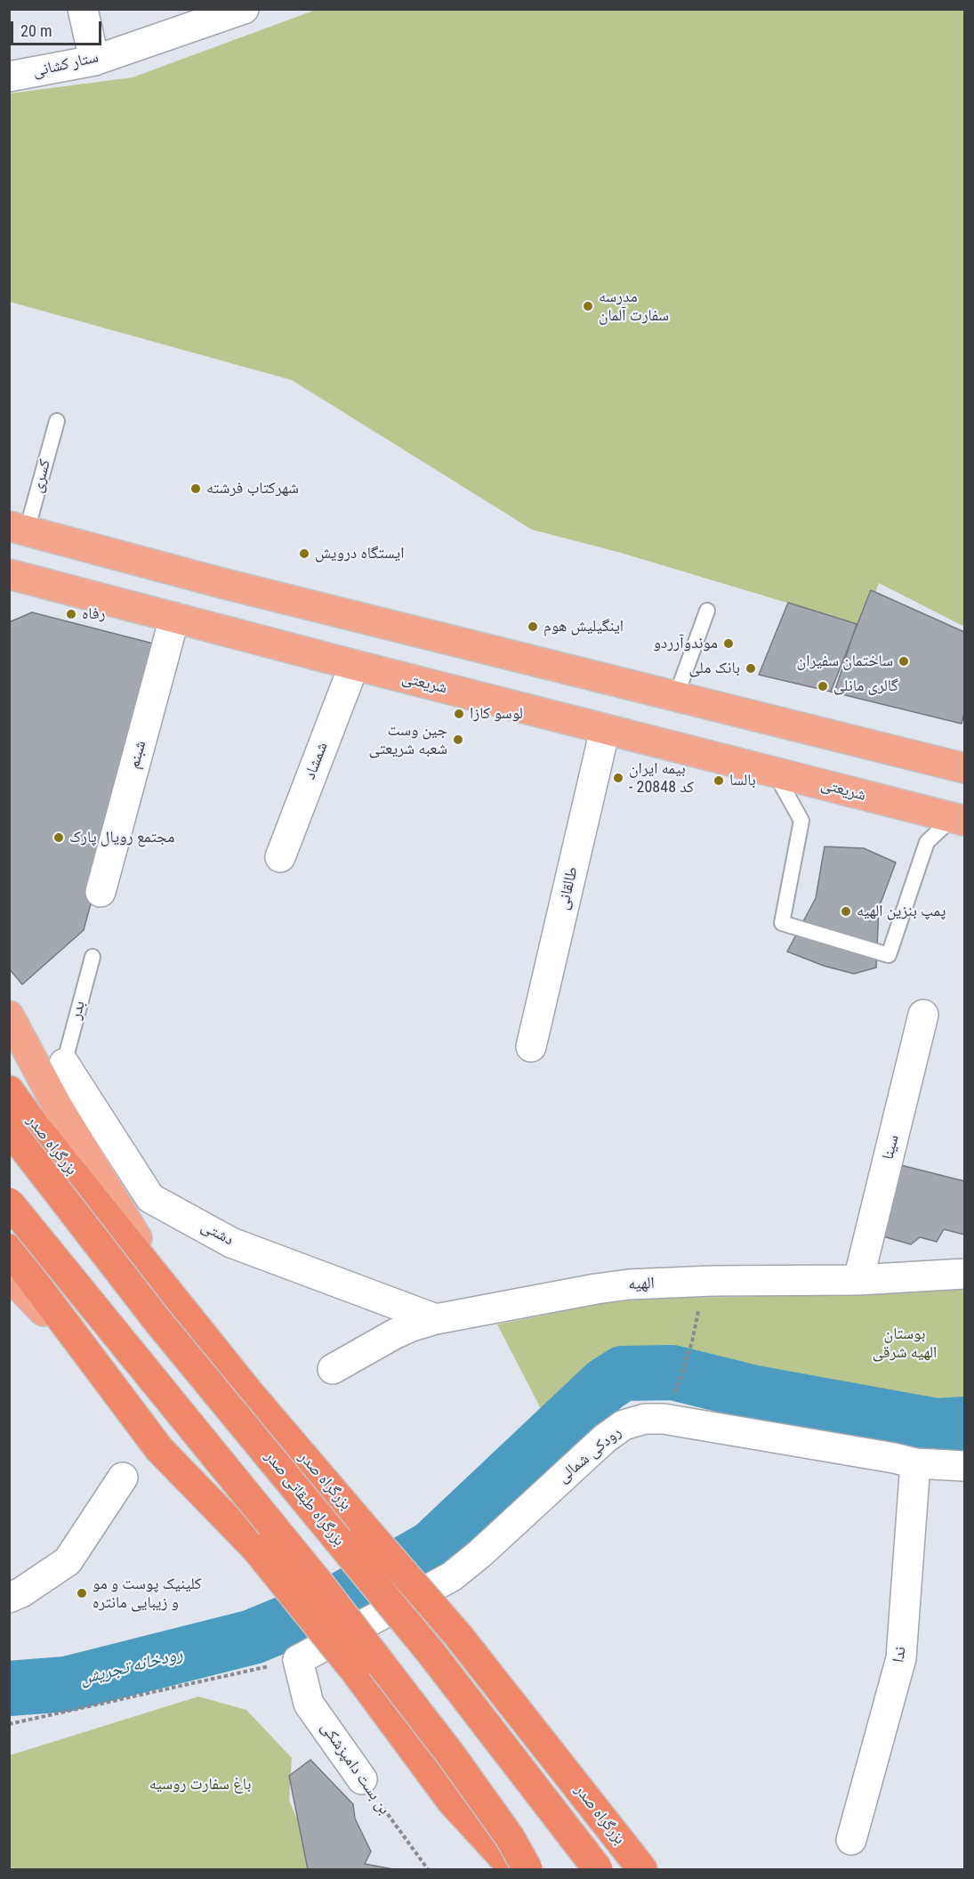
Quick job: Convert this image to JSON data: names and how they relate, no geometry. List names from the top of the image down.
{
  "streets": {
    "highway": ["بزرگراه صدر", "بزرگراه طبقاتی صدر"],
    "main road": ["شریعتی"],
    "street": [
      "ستار کشانی",
      "شبنم",
      "شمشاد",
      "طالقانی",
      "سینا",
      "دشتی",
      "الهیه",
      "رودکی شمالی",
      "ندا",
      "بن بست دامپزشکی"
    ],
    "lane": ["کسری", "بدر"]
  },
  "crossings": [
    ["شریعتی", "شبنم"],
    ["شریعتی", "شمشاد"],
    ["شریعتی", "طالقانی"],
    ["بدر", "دشتی"],
    ["سینا", "الهیه"],
    ["دشتی", "الهیه"],
    ["رودکی شمالی", "ندا"],
    ["رودکی شمالی", "بن بست دامپزشکی"]
  ],
  "water": ["رودخانه تجریش"],
  "parks": ["بوستان الهیه شرقی", "باغ سفارت روسیه"],
  "places": [
    "مدرسه سفارت آلمان",
    "شهرکتاب فرشته",
    "ایستگاه درویش",
    "رفاه",
    "اینگیلیش هوم",
    "موندوآرردو",
    "ساختمان سفیران",
    "بانک ملی",
    "گالری مانلی",
    "لوسو کازا",
    "جین وست شعبه شریعتی",
    "بیمه ایران - کد 20848",
    "بالسا",
    "مجتمع رویال پارک",
    "پمپ بنزین الهیه",
    "کلینیک پوست و مو و زیبایی مانتره"
  ],
  "scale_bar": "20 m"
}
